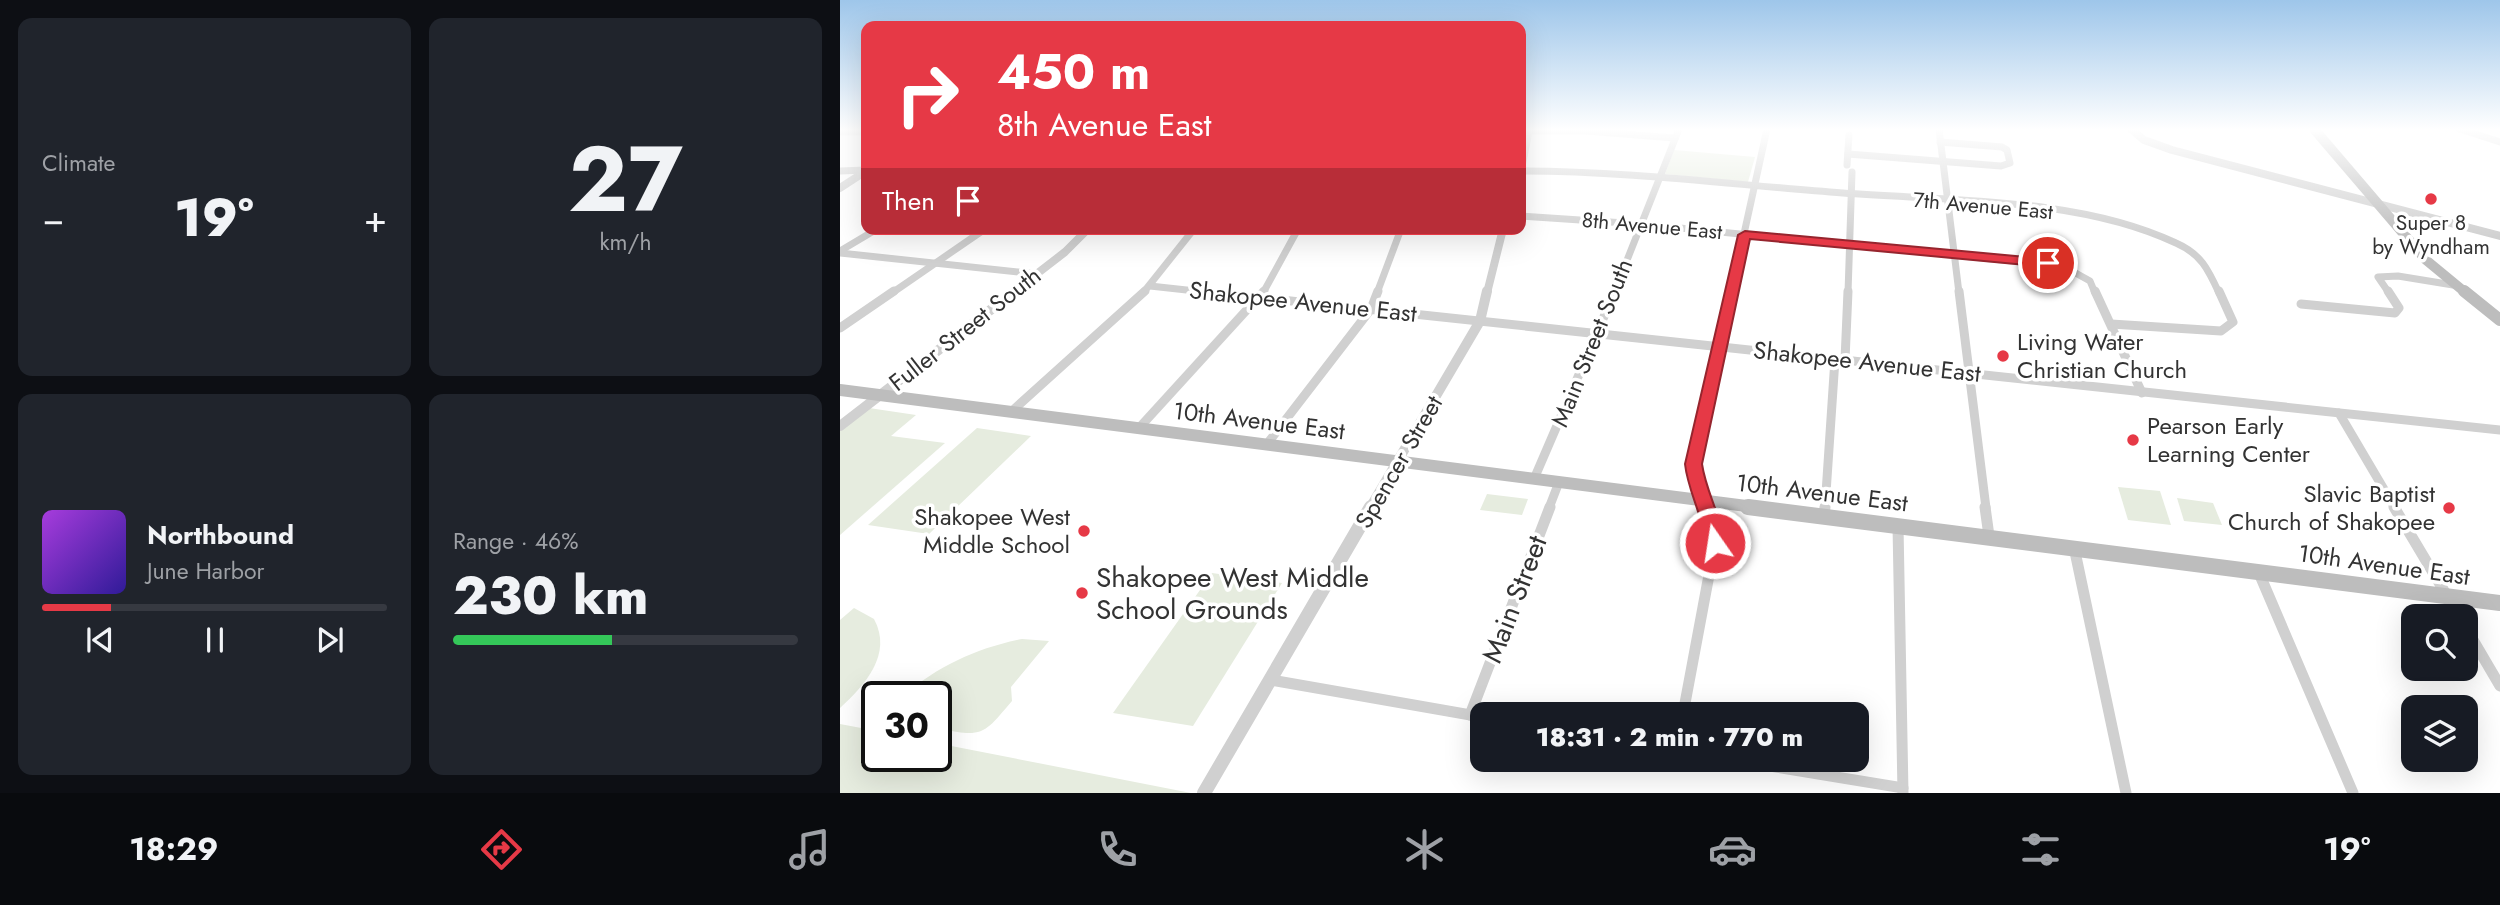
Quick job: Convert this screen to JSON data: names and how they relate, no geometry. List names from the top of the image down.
{
  "streets": {
    "main road": ["10th Avenue East"],
    "street": [
      "7th Avenue East",
      "8th Avenue East",
      "Shakopee Avenue East",
      "Fuller Street South",
      "Main Street South",
      "Spencer Street",
      "Main Street"
    ]
  },
  "crossings": [
    ["7th Avenue East", "8th Avenue East"],
    ["7th Avenue East", "Main Street South"],
    ["8th Avenue East", "Main Street South"],
    ["Shakopee Avenue East", "Main Street South"],
    ["Shakopee Avenue East", "Spencer Street"],
    ["Fuller Street South", "10th Avenue East"],
    ["Main Street South", "10th Avenue East"],
    ["10th Avenue East", "Spencer Street"],
    ["10th Avenue East", "Main Street"]
  ],
  "places": [
    "Super 8 by Wyndham",
    "Living Water Christian Church",
    "Pearson Early Learning Center",
    "Slavic Baptist Church of Shakopee",
    "Shakopee West Middle School",
    "Shakopee West Middle School Grounds"
  ],
  "page": {
    "tile": [
      "Climate",
      ["27", "km/h"],
      ["Range · 46%", "230 km"]
    ],
    "turn": ["450 m", "8th Avenue East"],
    "then": "Then",
    "heat": ["−", "19°", "+"],
    "song": ["Northbound", "June Harbor"],
    "limit": "30",
    "trip": "18:31 · 2 min · 770 m",
    "tabs": ["18:29", "19°"]
  }
}
